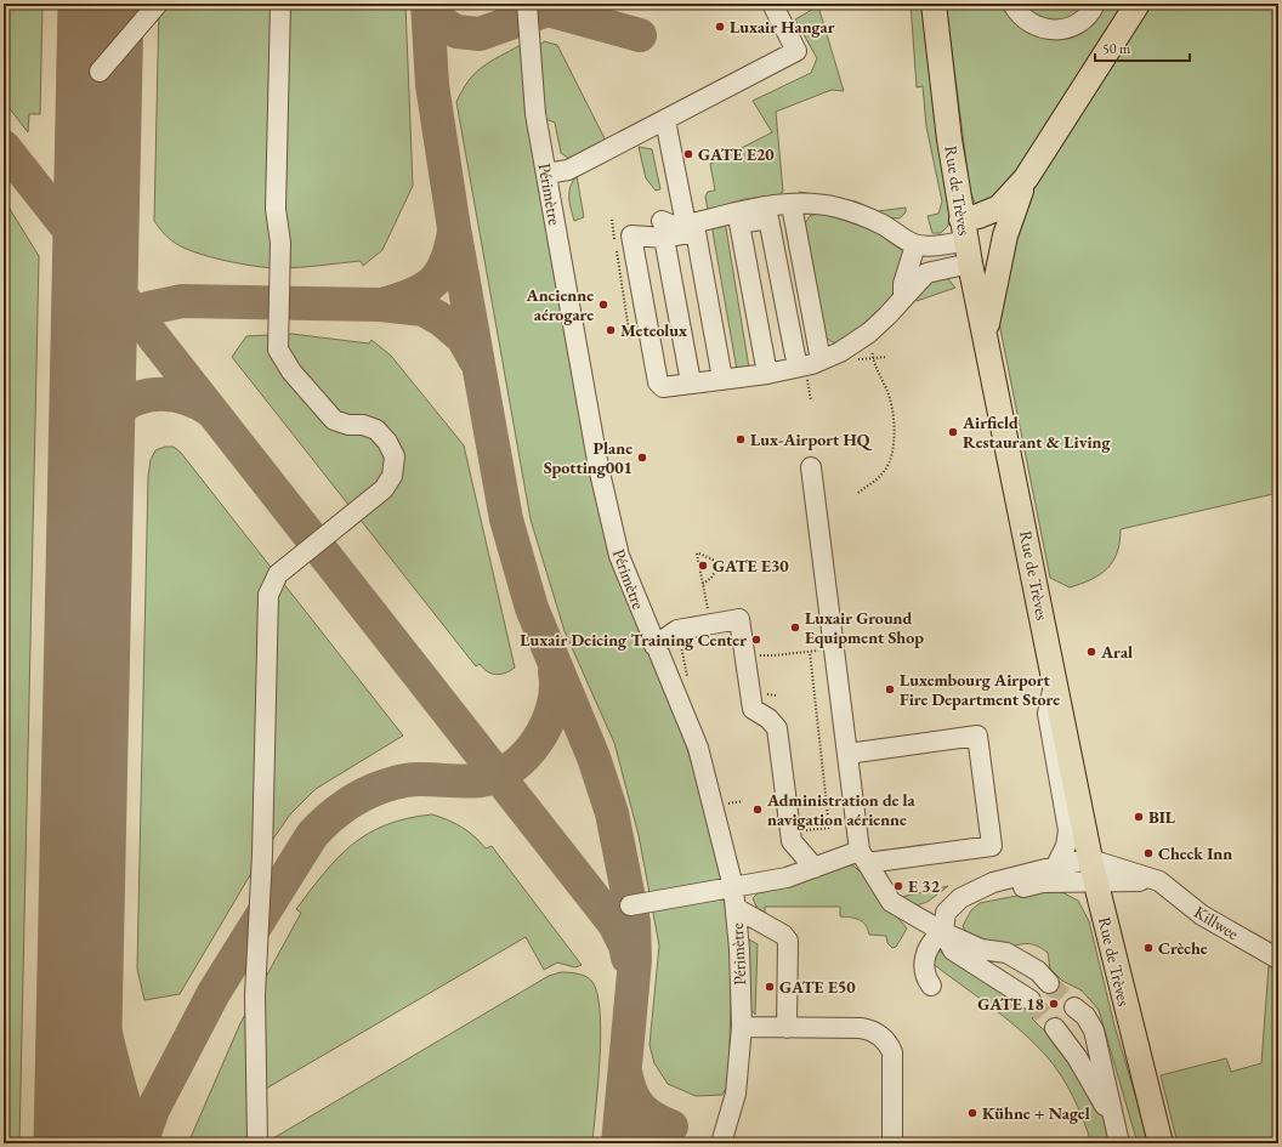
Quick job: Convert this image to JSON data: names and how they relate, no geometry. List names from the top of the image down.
{
  "streets": {
    "main road": ["Rue de Trèves"],
    "street": ["Périmètre", "Killwee"]
  },
  "crossings": [
    ["Rue de Trèves", "Killwee"]
  ],
  "places": [
    "Luxair Hangar",
    "GATE E20",
    "Ancienne aérogare",
    "Meteolux",
    "Airfield Restaurant & Living",
    "Lux-Airport HQ",
    "Plane Spotting001",
    "GATE E30",
    "Luxair Ground Equipment Shop",
    "Luxair Deicing Training Center",
    "Aral",
    "Luxembourg Airport Fire Department Store",
    "Administration de la navigation aérienne",
    "BIL",
    "Check Inn",
    "E 32",
    "Crèche",
    "GATE E50",
    "GATE 18",
    "Kühne + Nagel"
  ],
  "scale_bar": "50 m"
}
